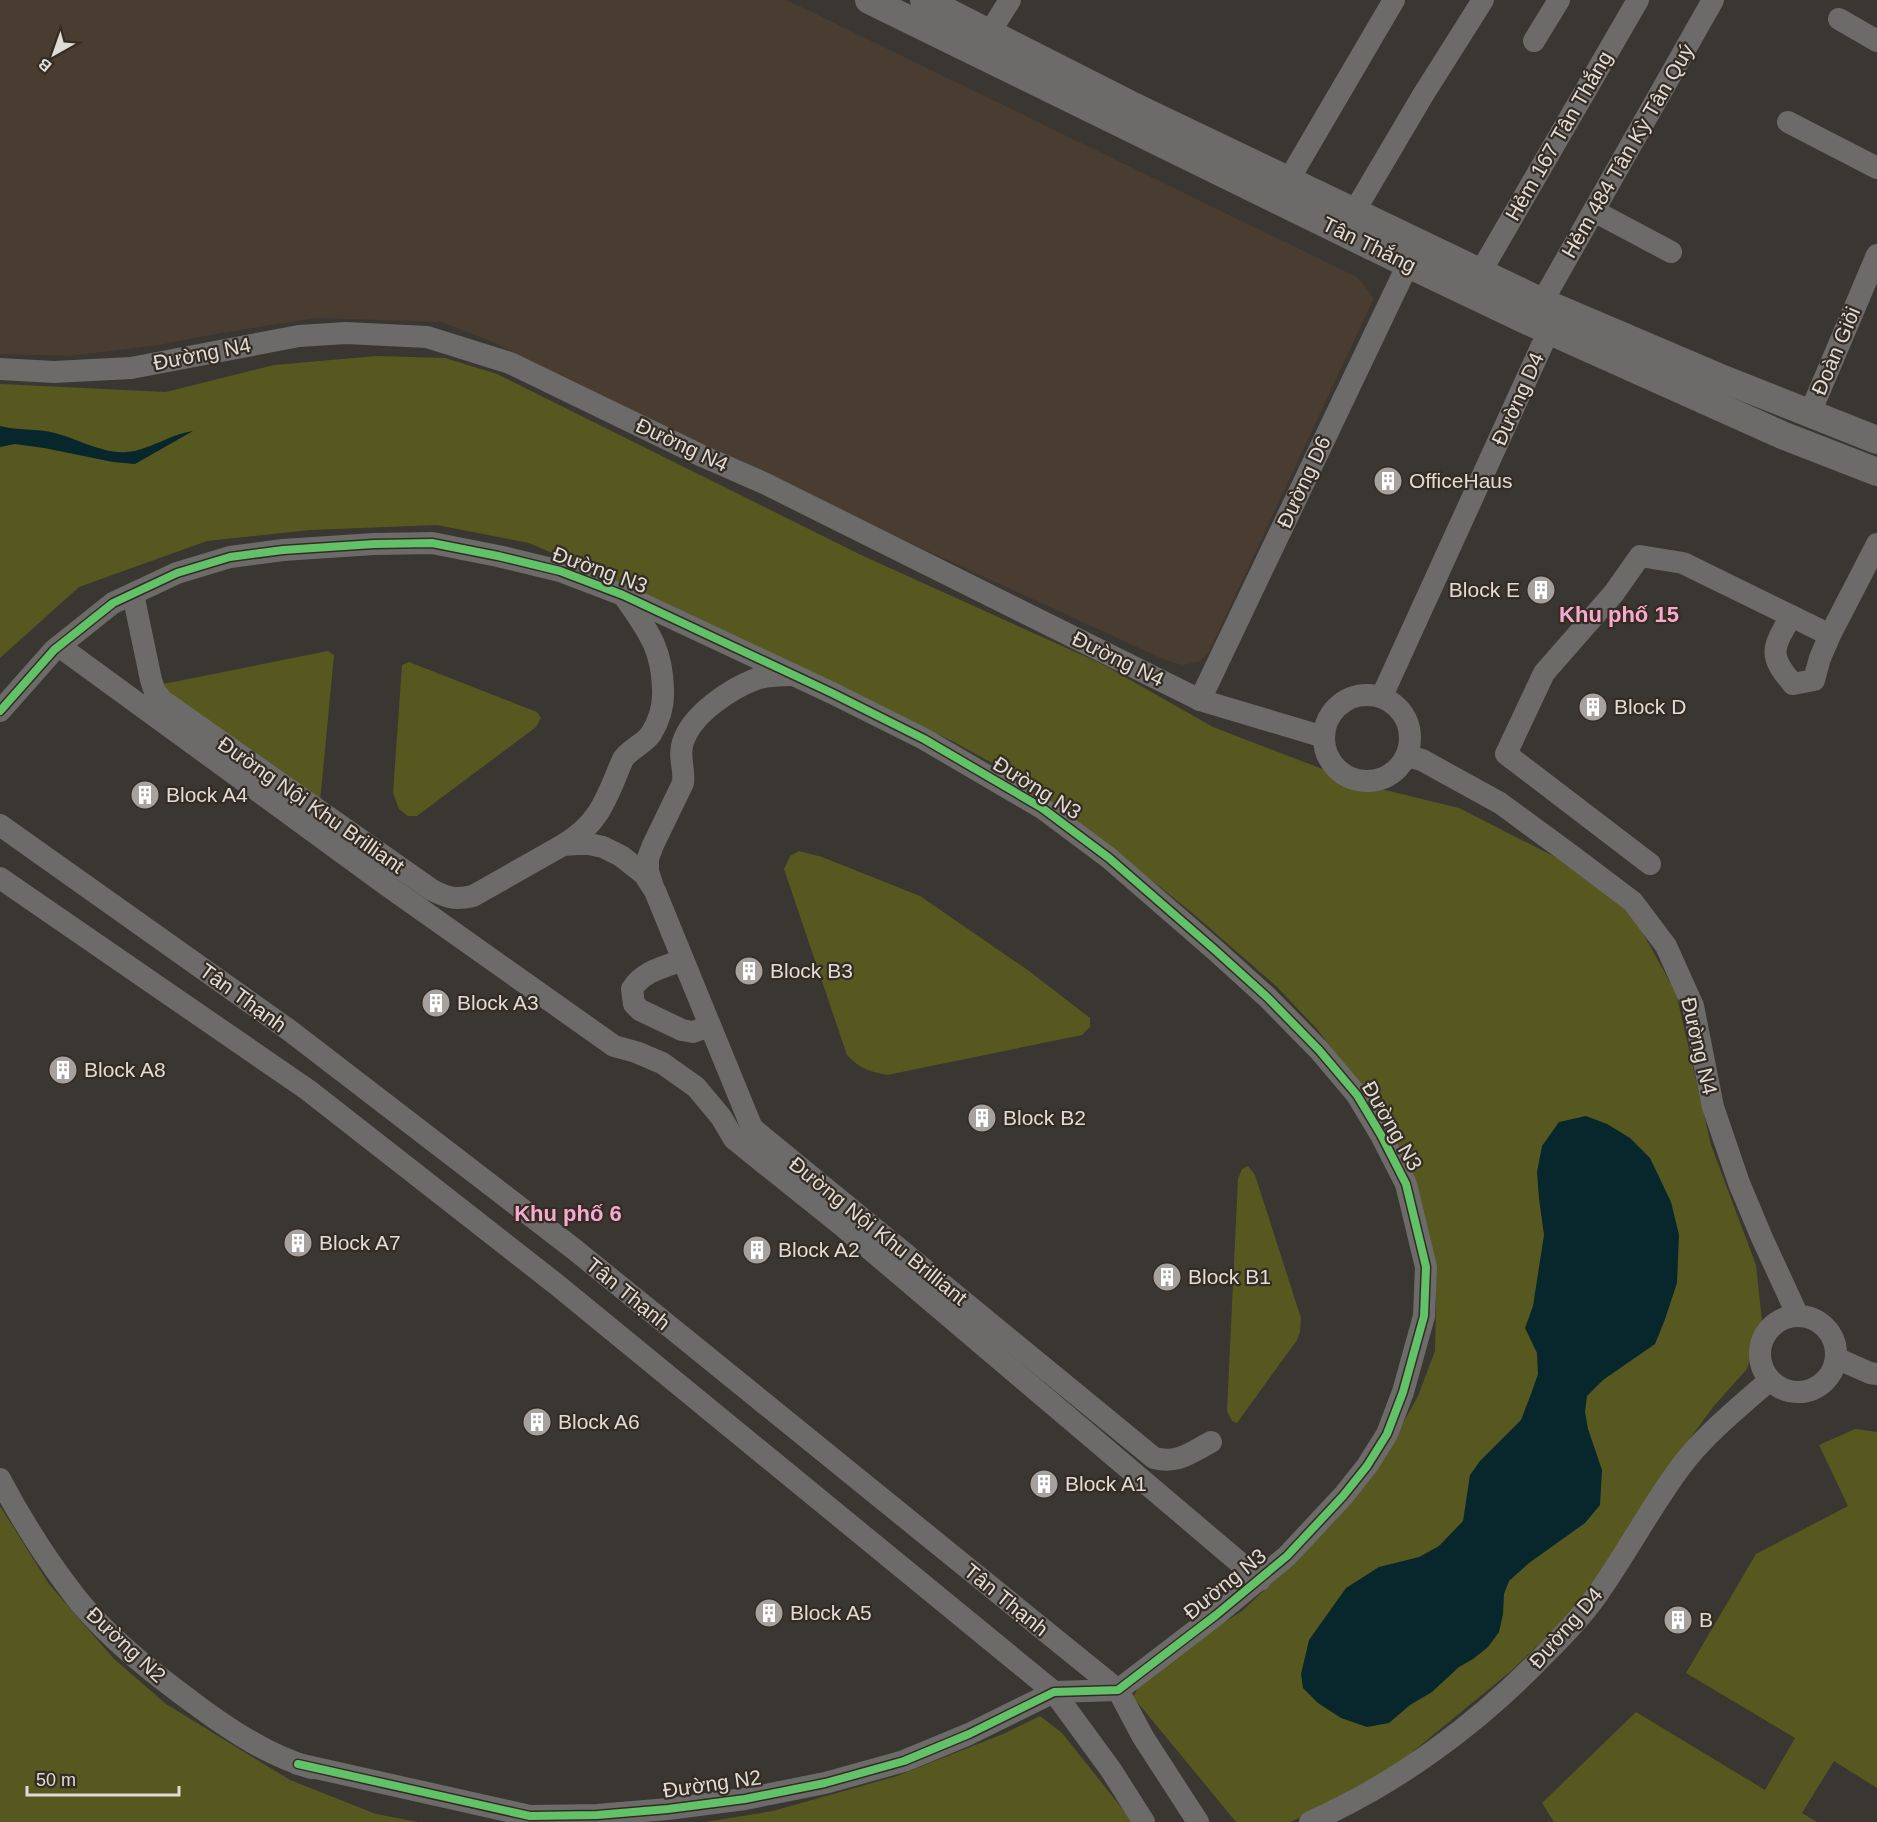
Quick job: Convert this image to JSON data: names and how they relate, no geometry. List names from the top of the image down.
{
  "streets": {
    "street": [
      "Hẻm 167 Tân Thắng",
      "Hẻm 484 Tân Kỳ Tân Quý",
      "Tân Thắng",
      "Đoàn Giỏi",
      "Đường N4",
      "Đường D4",
      "Đường D6",
      "Đường N3",
      "Đường Nội Khu Brilliant",
      "Tân Thạnh",
      "Đường N2"
    ]
  },
  "crossings": [
    ["Hẻm 167 Tân Thắng", "Tân Thắng"],
    ["Hẻm 484 Tân Kỳ Tân Quý", "Tân Thắng"],
    ["Hẻm 484 Tân Kỳ Tân Quý", "Đường D4"],
    ["Tân Thắng", "Đoàn Giỏi"],
    ["Tân Thắng", "Đường D4"],
    ["Tân Thắng", "Đường D6"],
    ["Đường N4", "Đường D4"],
    ["Đường N4", "Đường D6"],
    ["Đường N3", "Đường Nội Khu Brilliant"],
    ["Đường N3", "Tân Thạnh"],
    ["Đường N3", "Đường N2"],
    ["Tân Thạnh", "Đường N2"]
  ],
  "districts": ["Khu phố 15", "Khu phố 6"],
  "places": {
    "building": [
      "OfficeHaus",
      "Block E",
      "Block D",
      "Block A4",
      "Block B3",
      "Block A3",
      "Block A8",
      "Block B2",
      "Block A7",
      "Block A2",
      "Block B1",
      "Block A6",
      "Block A1",
      "Block A5",
      "B"
    ]
  },
  "scale_bar": "50 m",
  "north": "bottom left"
}
